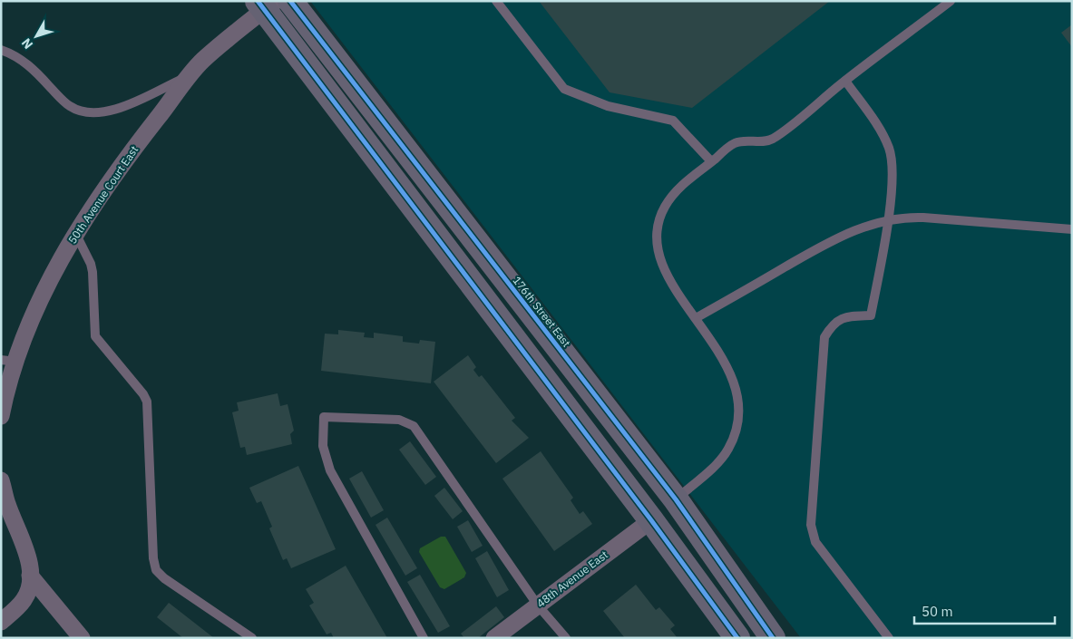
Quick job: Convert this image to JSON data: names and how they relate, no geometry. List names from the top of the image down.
{
  "streets": {
    "main road": ["176th Street East"],
    "street": ["50th Avenue Court East", "48th Avenue East"]
  },
  "scale_bar": "50 m",
  "north": "bottom left"
}
